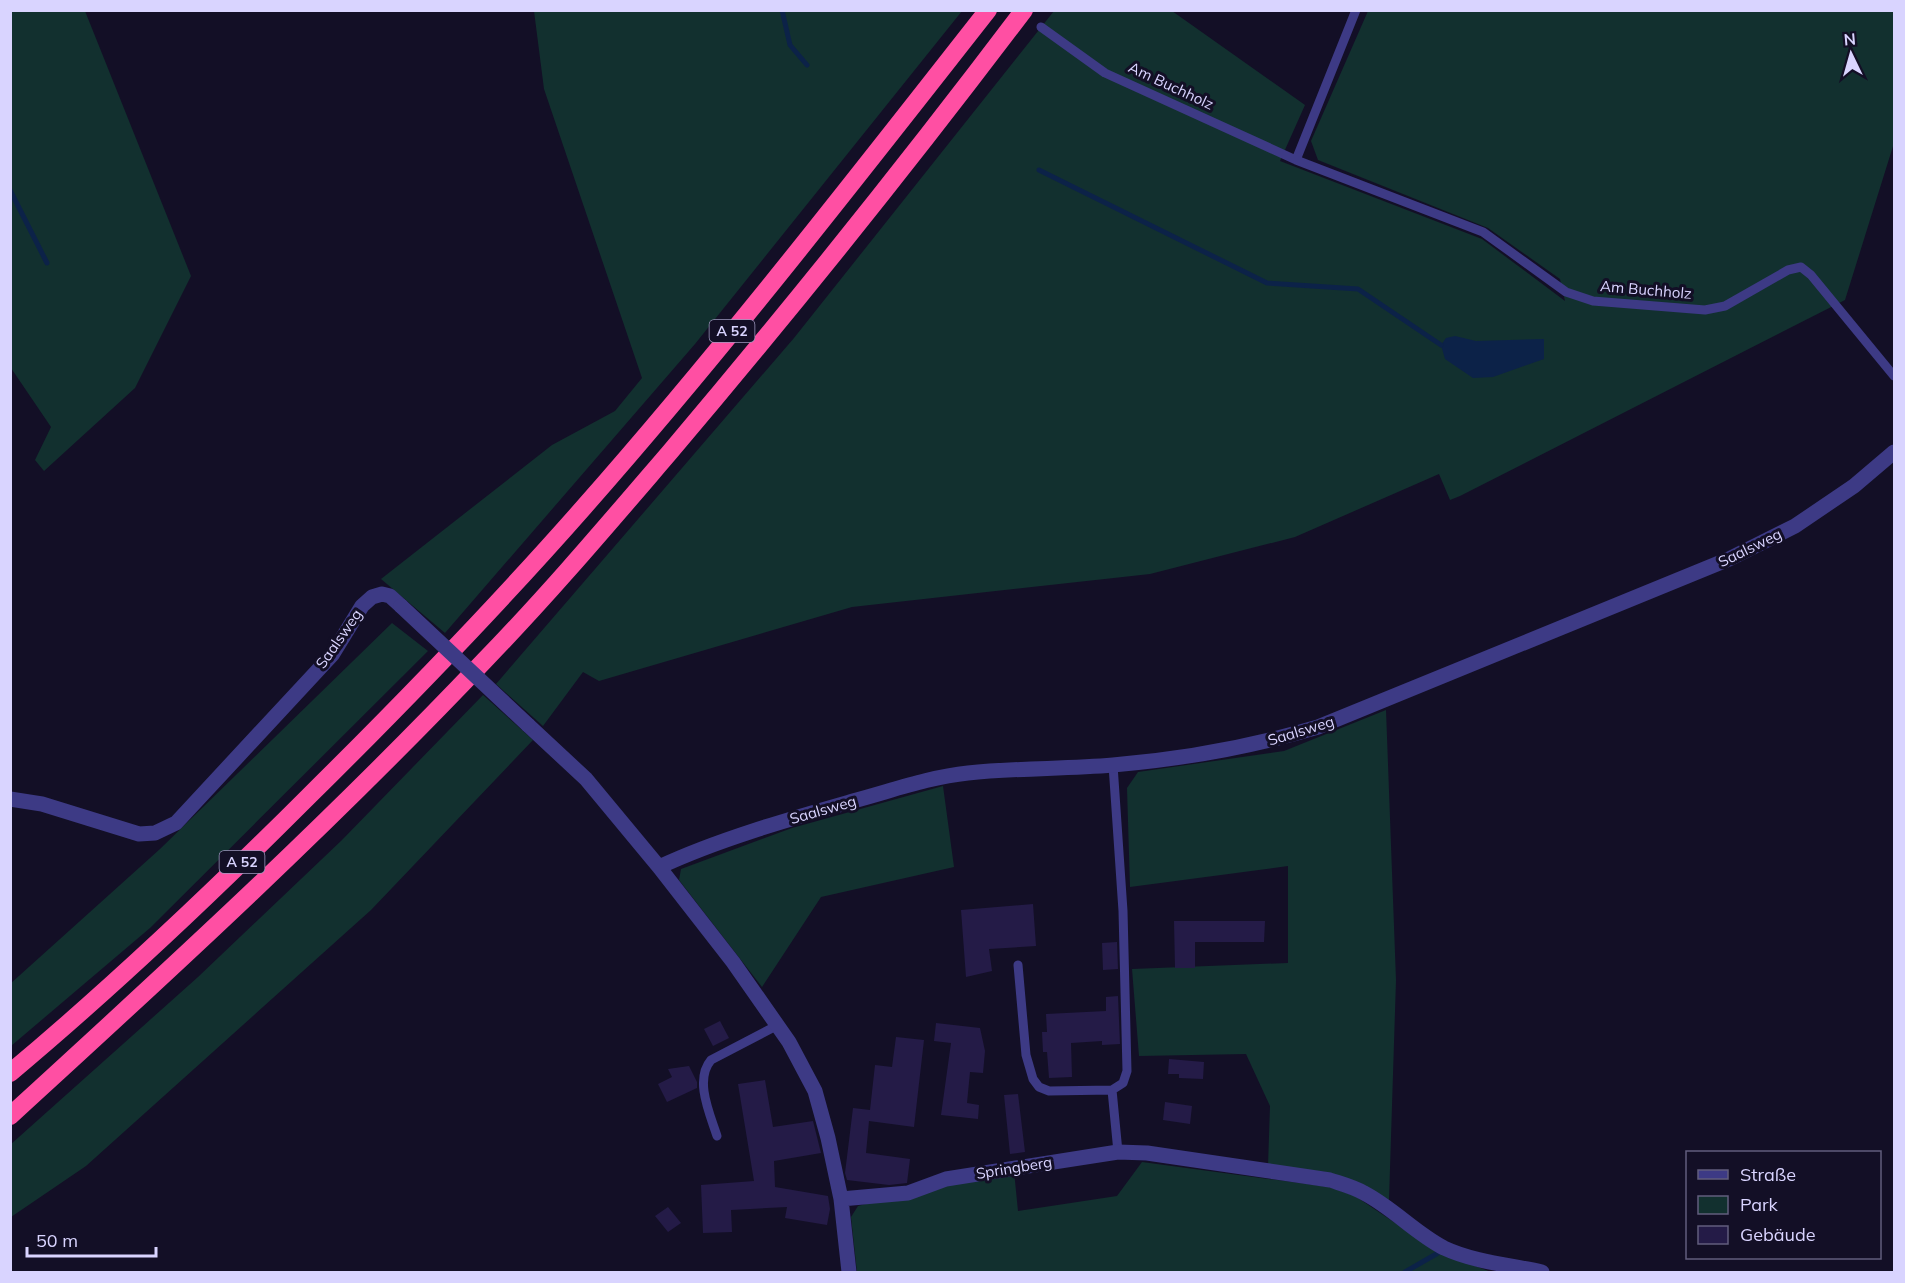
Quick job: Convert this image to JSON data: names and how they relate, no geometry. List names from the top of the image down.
{
  "streets": {
    "highway": ["A 52"],
    "street": ["Saalsweg", "Springberg"],
    "lane": ["Am Buchholz"]
  },
  "legend": ["Straße", "Park", "Gebäude"],
  "scale_bar": "50 m",
  "north": "top"
}
